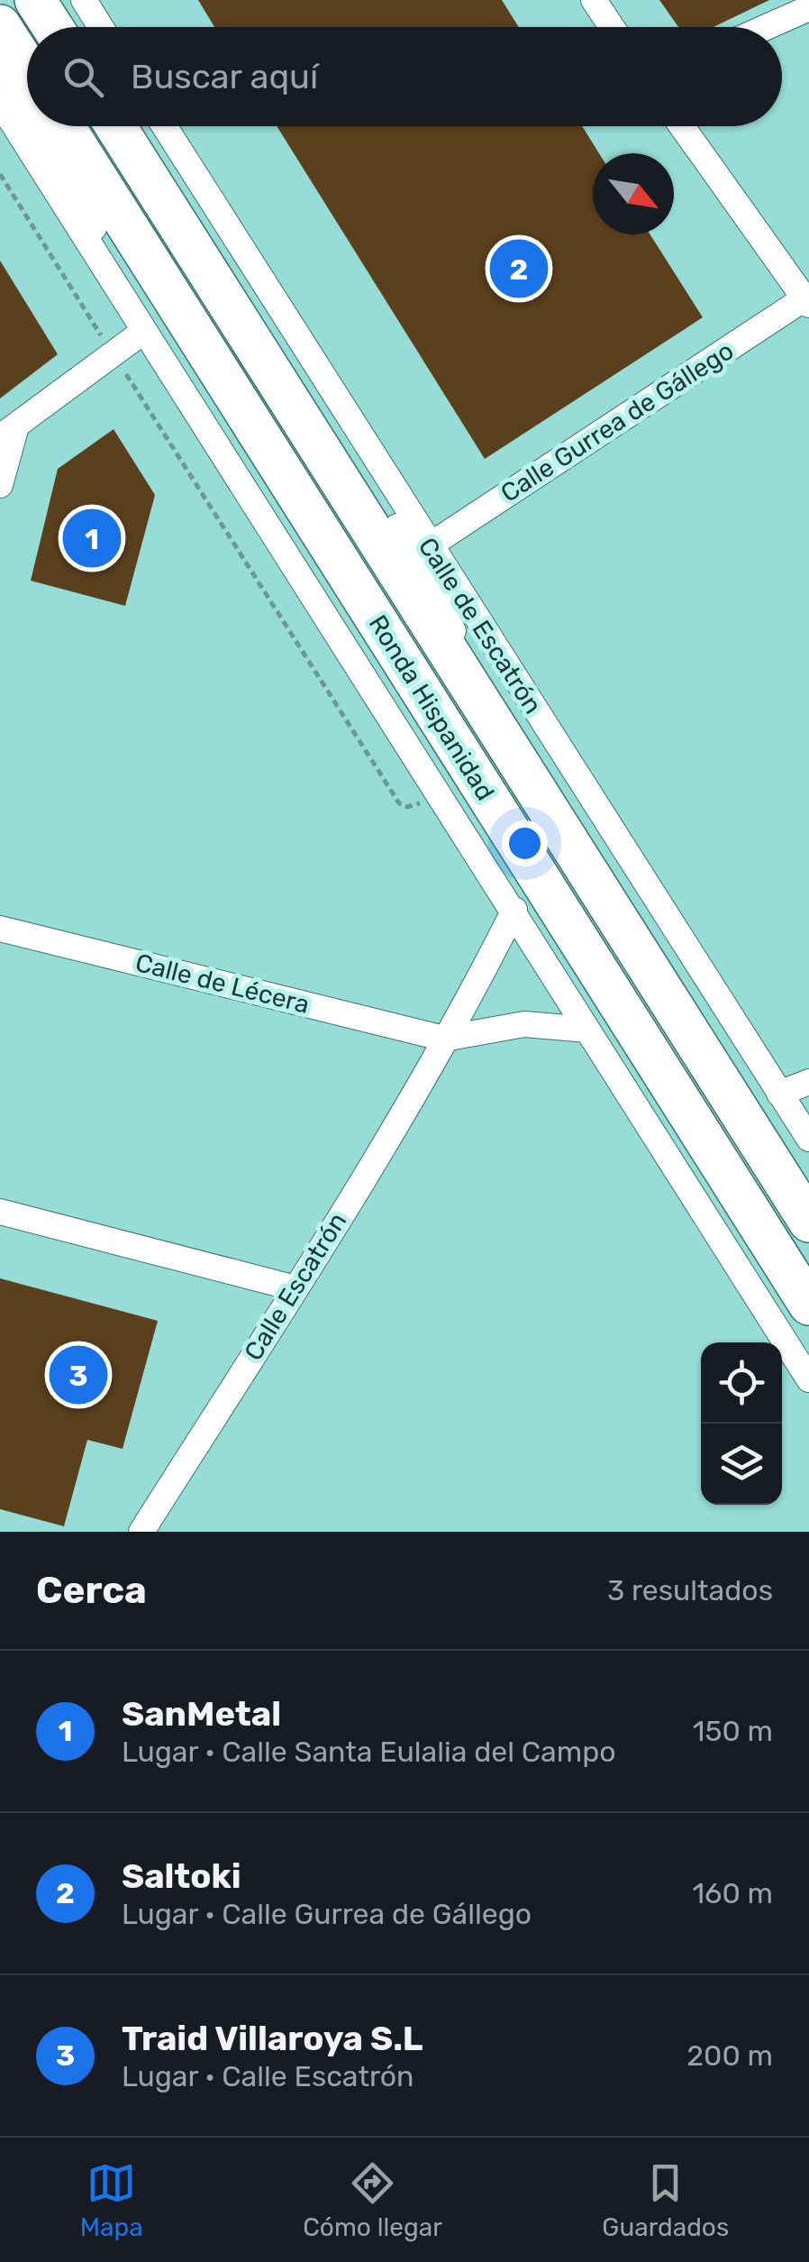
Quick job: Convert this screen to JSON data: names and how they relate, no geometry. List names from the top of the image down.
{
  "streets": {
    "highway": ["Ronda Hispanidad"],
    "street": [
      "Calle Gurrea de Gállego",
      "Calle de Escatrón",
      "Calle de Lécera",
      "Calle Escatrón"
    ]
  },
  "crossings": [
    ["Calle Gurrea de Gállego", "Calle de Escatrón"],
    ["Calle de Escatrón", "Ronda Hispanidad"],
    ["Calle de Lécera", "Calle Escatrón"]
  ],
  "north": "bottom right",
  "page": {
    "search": "Buscar aquí",
    "pins": ["2", "1", "3"],
    "heading": ["Cerca", "3 resultados"],
    "list": [
      {
        "mark": "1",
        "name": "SanMetal",
        "note": "Lugar · Calle Santa Eulalia del Campo",
        "value": "150 m"
      },
      {
        "mark": "2",
        "name": "Saltoki",
        "note": "Lugar · Calle Gurrea de Gállego",
        "value": "160 m"
      },
      {
        "mark": "3",
        "name": "Traid Villaroya S.L",
        "note": "Lugar · Calle Escatrón",
        "value": "200 m"
      }
    ],
    "nav": ["Mapa", "Cómo llegar", "Guardados"]
  }
}
